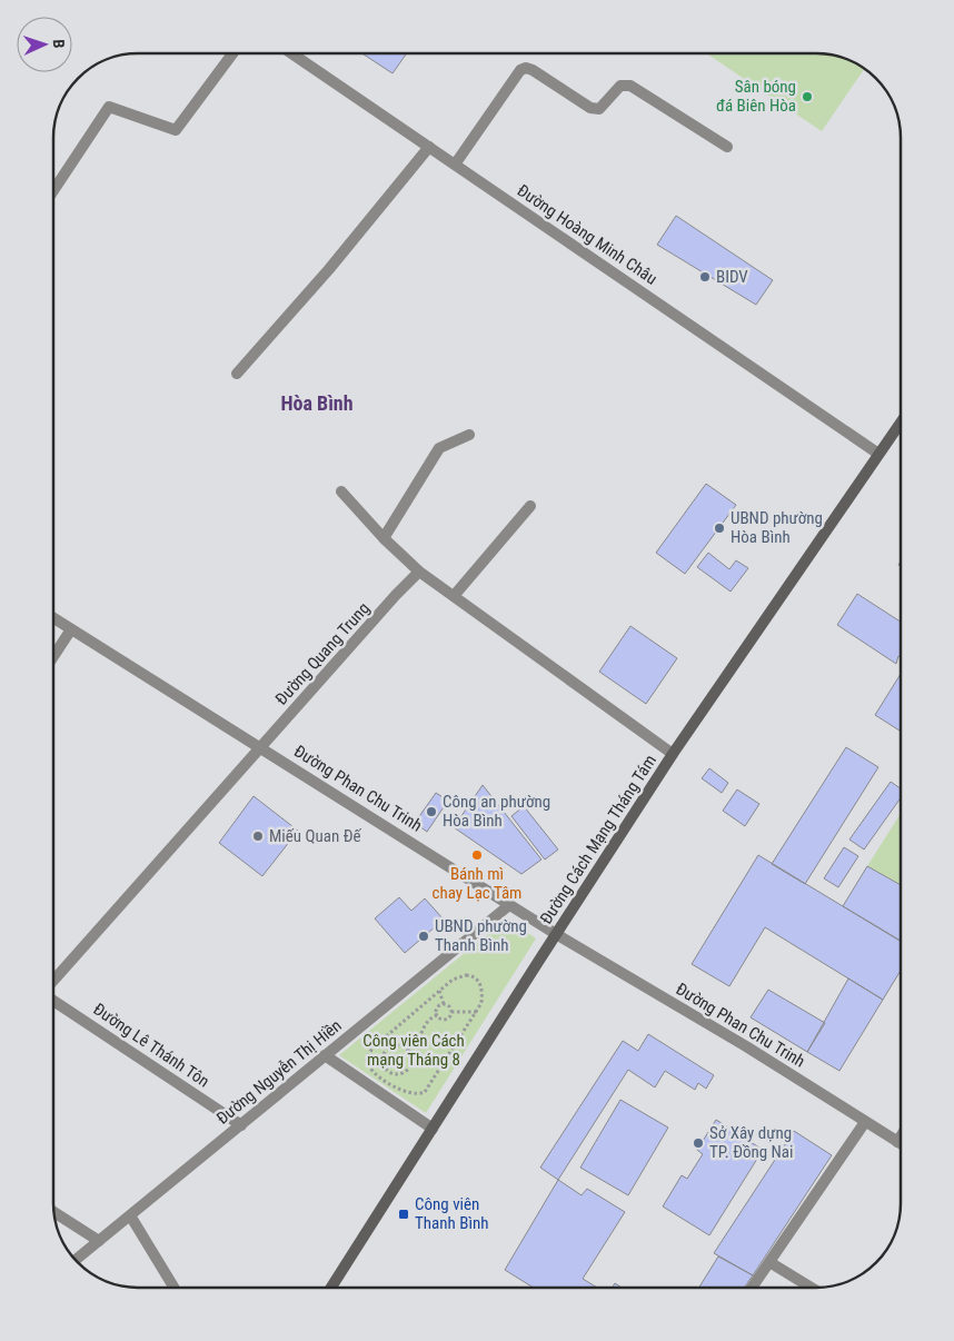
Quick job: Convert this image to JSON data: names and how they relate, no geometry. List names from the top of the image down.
{
  "streets": {
    "main road": ["Đường Cách Mạng Tháng Tám"],
    "street": [
      "Đường Hoàng Minh Châu",
      "Đường Quang Trung",
      "Đường Phan Chu Trinh",
      "Đường Lê Thánh Tôn",
      "Đường Nguyễn Thị Hiền"
    ]
  },
  "crossings": [
    ["Đường Hoàng Minh Châu", "Đường Cách Mạng Tháng Tám"],
    ["Đường Quang Trung", "Đường Phan Chu Trinh"],
    ["Đường Phan Chu Trinh", "Đường Cách Mạng Tháng Tám"],
    ["Đường Phan Chu Trinh", "Đường Nguyễn Thị Hiền"],
    ["Đường Lê Thánh Tôn", "Đường Nguyễn Thị Hiền"]
  ],
  "districts": ["Hòa Bình"],
  "parks": ["Công viên Cách mạng Tháng 8"],
  "places": {
    "other": [
      "Sân bóng đá Biên Hòa",
      "BIDV",
      "UBND phường Hòa Bình",
      "Công an phường Hòa Bình",
      "Miếu Quan Đế",
      "Bánh mì chay Lạc Tâm",
      "UBND phường Thanh Bình",
      "Sở Xây dựng TP. Đồng Nai"
    ],
    "transit": ["Công viên Thanh Bình"]
  },
  "north": "right"
}
